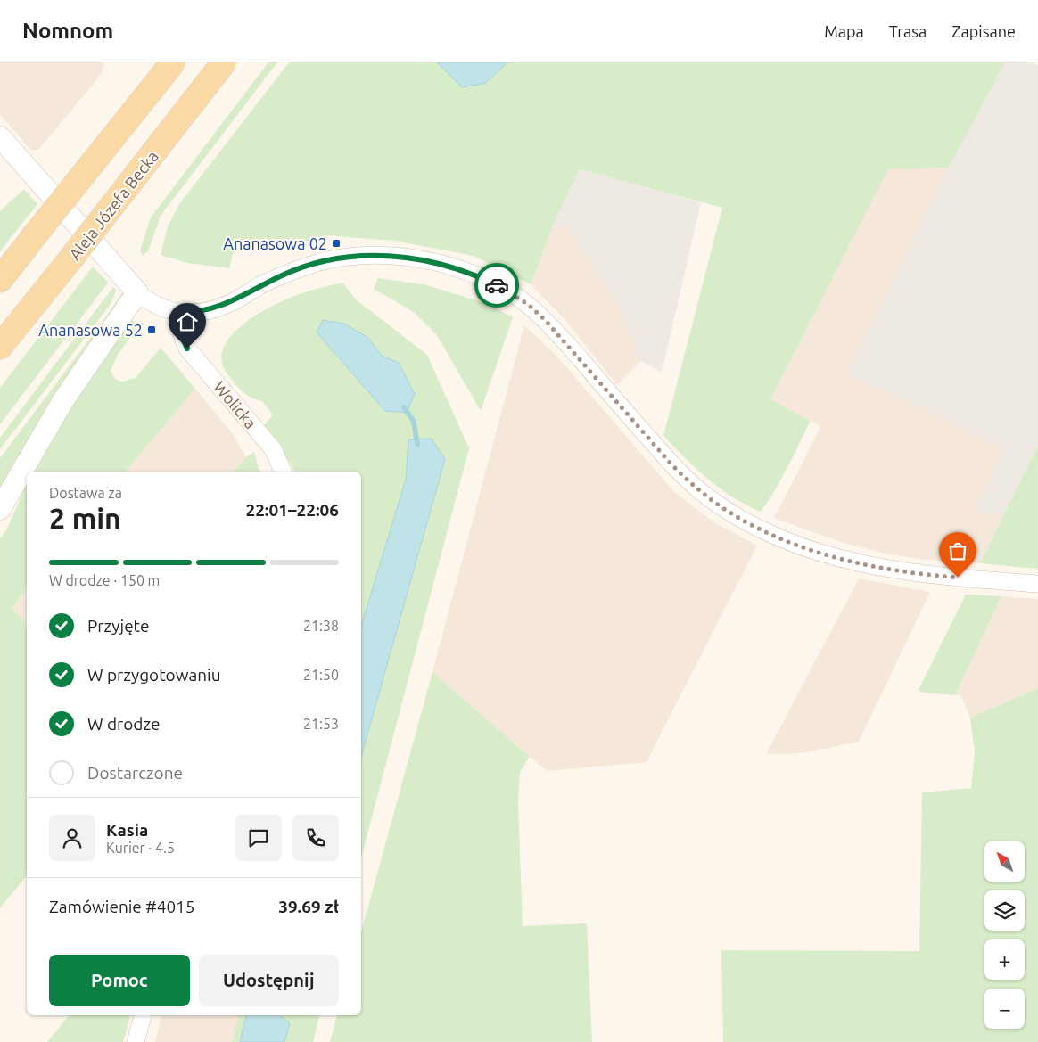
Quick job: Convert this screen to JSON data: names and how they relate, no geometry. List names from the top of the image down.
{
  "streets": {
    "main road": ["Aleja Józefa Becka"],
    "street": ["Wolicka"]
  },
  "places": {
    "transit": ["Ananasowa 02", "Ananasowa 52"]
  },
  "north": "top left",
  "page": {
    "header": "Nomnom",
    "nav": ["Mapa", "Trasa", "Zapisane"],
    "heading": ["2 min", "Dostawa za", "22:01–22:06"],
    "panel": [
      "Kasia",
      "Kurier · 4.5",
      "Zamówienie #4015",
      "39.69 zł"
    ],
    "bar": "W drodze · 150 m",
    "list": [
      ["Przyjęte", "21:38"],
      ["W przygotowaniu", "21:50"],
      ["W drodze", "21:53"],
      "Dostarczone"
    ],
    "map_buttons": ["+", "−"],
    "buttons": ["Pomoc", "Udostępnij"]
  }
}
